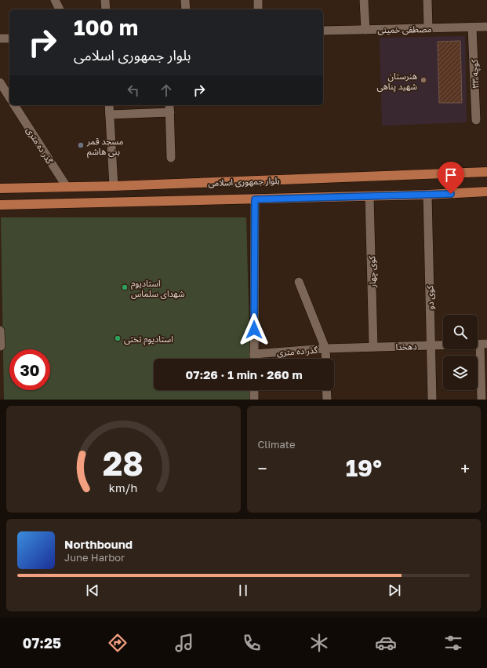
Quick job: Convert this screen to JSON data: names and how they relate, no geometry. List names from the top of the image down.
{
  "streets": {
    "main road": ["بلوار جمهوری اسلامی"],
    "street": [
      "مصطفی خمینی",
      "کوچه ۳۳",
      "گذر ده متری",
      "کوی چهار",
      "کوی دو",
      "دهخدا"
    ]
  },
  "crossings": [
    ["مصطفی خمینی", "کوچه ۳۳"],
    ["گذر ده متری", "بلوار جمهوری اسلامی"],
    ["گذر ده متری", "دهخدا"],
    ["بلوار جمهوری اسلامی", "کوی چهار"],
    ["بلوار جمهوری اسلامی", "کوی دو"],
    ["کوی چهار", "دهخدا"],
    ["کوی دو", "دهخدا"]
  ],
  "places": [
    "هنرستان شهید پناهی",
    "مسجد قمر بنی هاشم",
    "استادیوم شهدای سلماس",
    "استادیوم تختی"
  ],
  "page": {
    "turn": ["100 m", "بلوار جمهوری اسلامی"],
    "limit": "30",
    "trip": "07:26 · 1 min · 260 m",
    "tile": "Climate",
    "heat": ["−", "19°", "+"],
    "song": ["Northbound", "June Harbor"],
    "tabs": "07:25",
    "gauge": ["28", "km/h"]
  }
}
